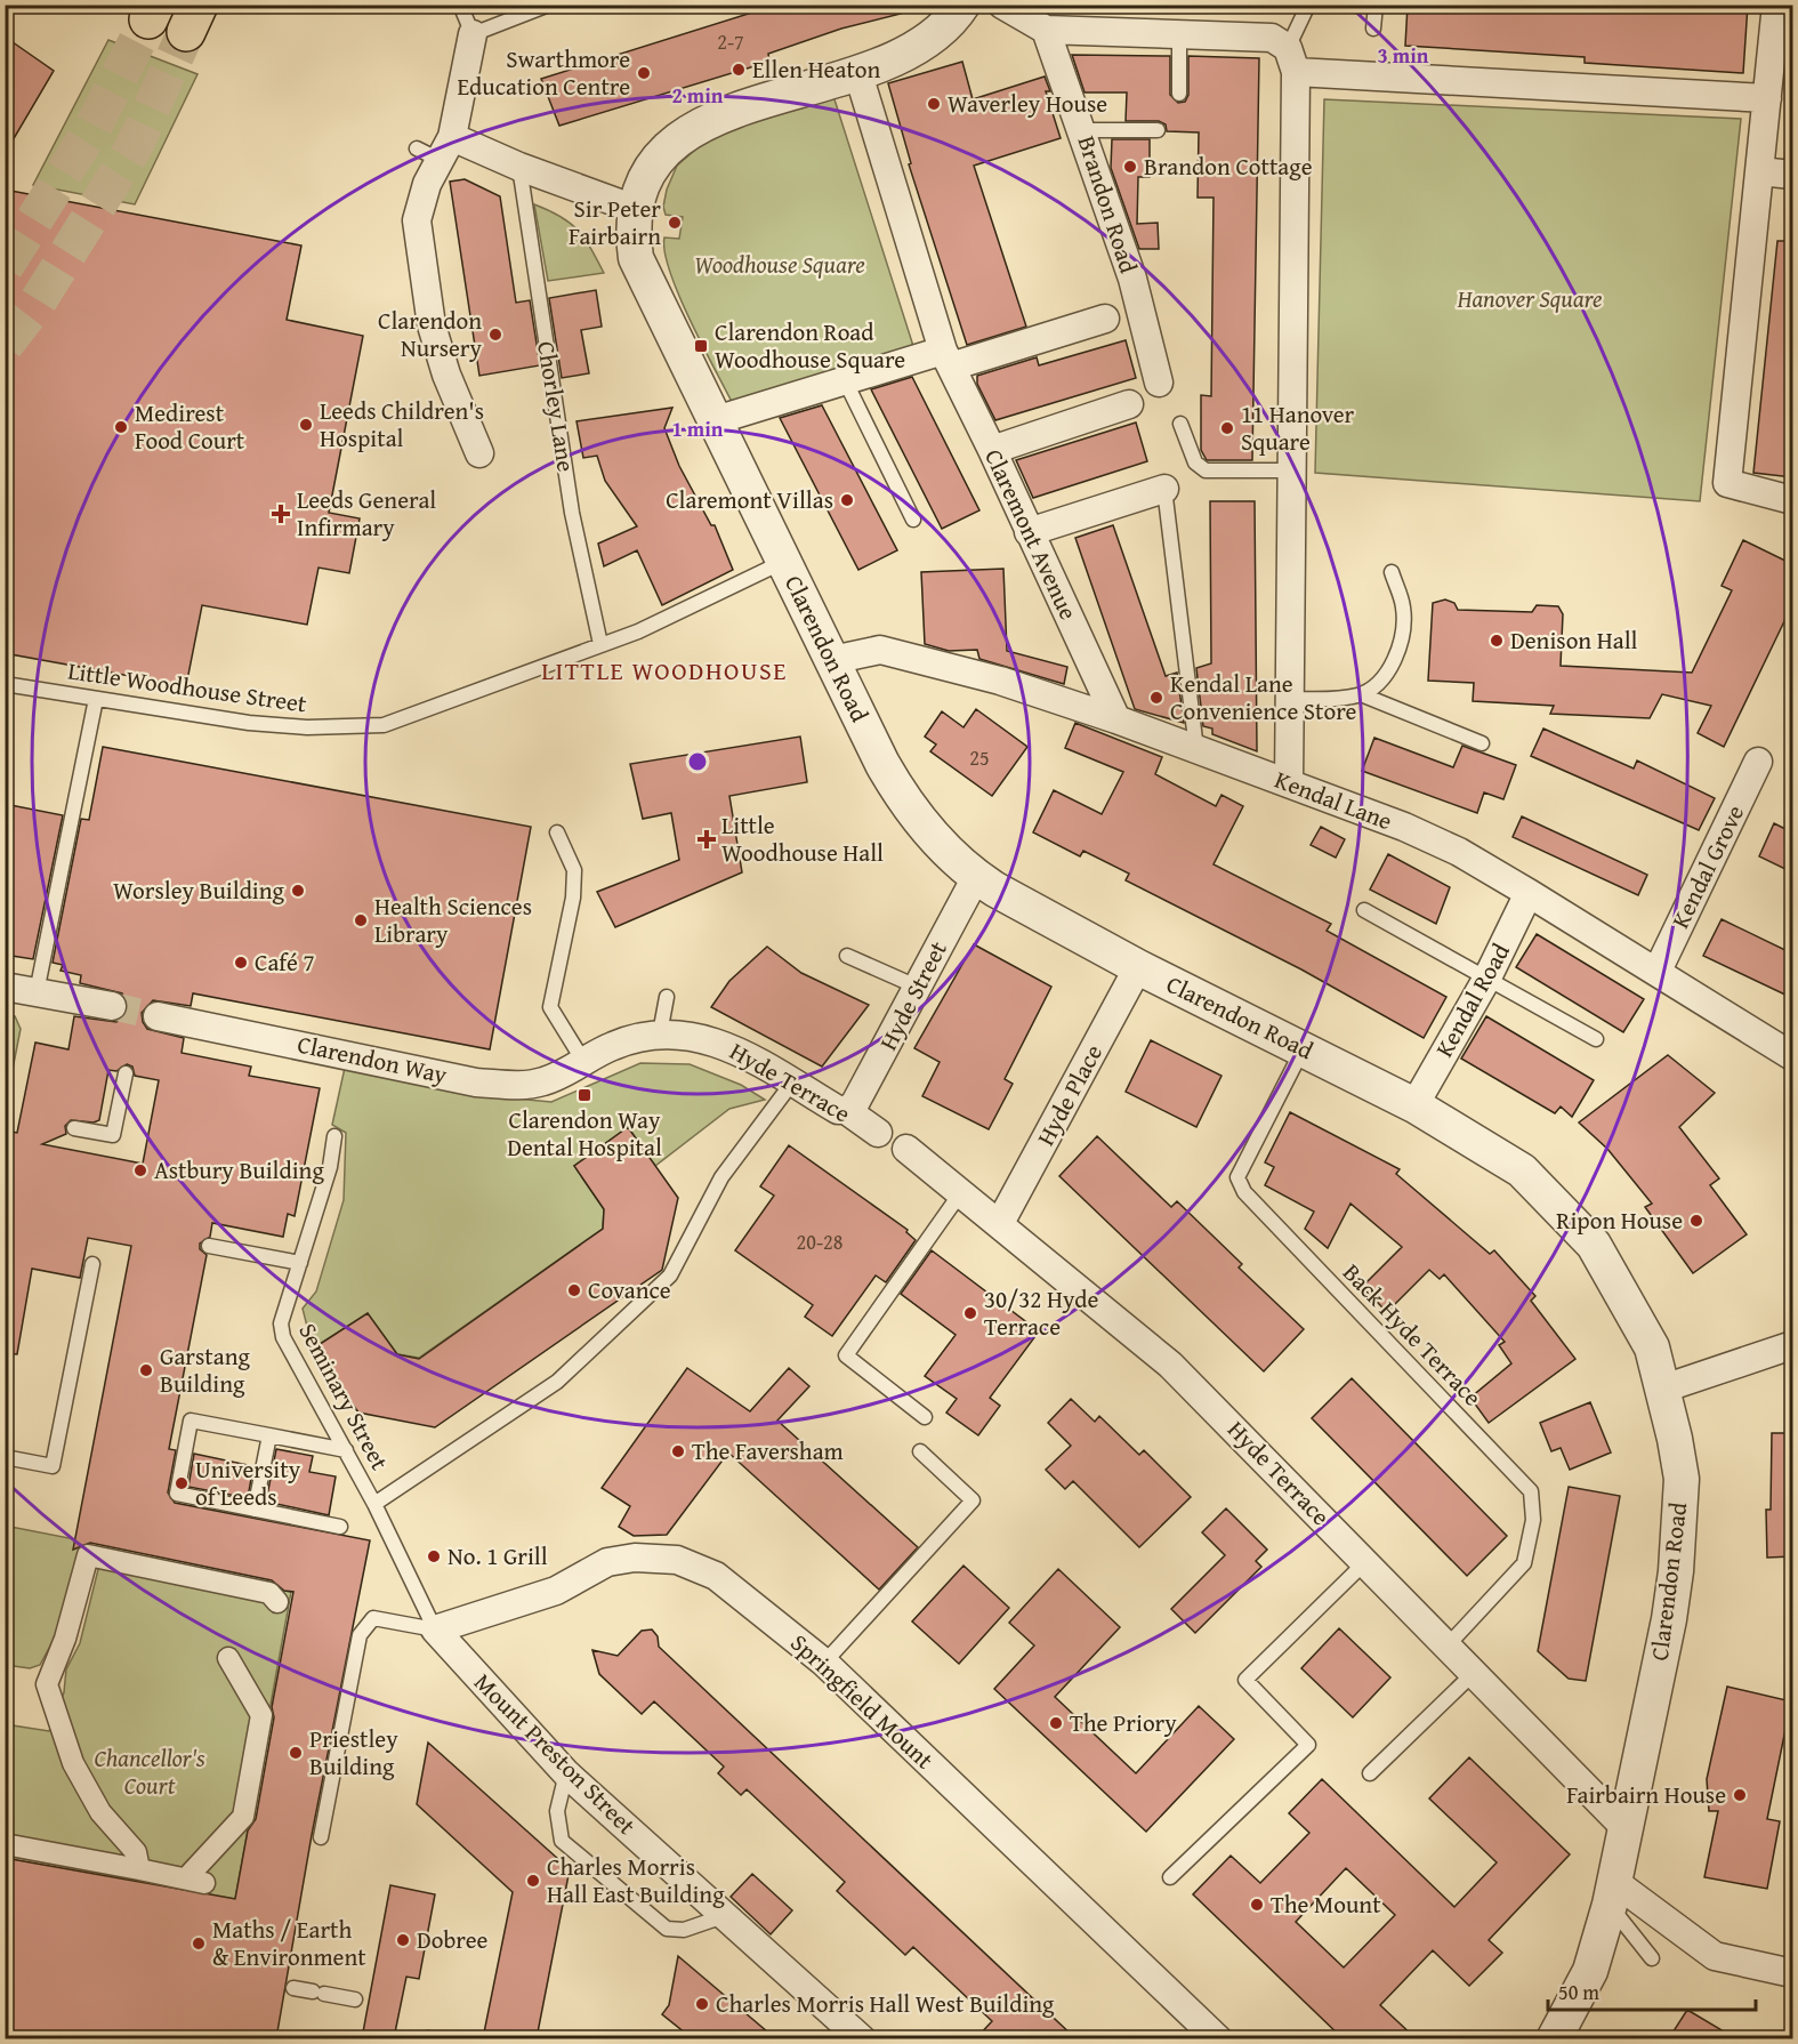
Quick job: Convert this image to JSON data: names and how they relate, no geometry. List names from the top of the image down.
{
  "streets": {
    "street": [
      "Brandon Road",
      "Claremont Avenue",
      "Clarendon Road",
      "Kendal Lane",
      "Kendal Grove",
      "Hyde Street",
      "Kendal Road",
      "Clarendon Way",
      "Hyde Terrace",
      "Hyde Place",
      "Springfield Mount",
      "Mount Preston Street"
    ],
    "lane": [
      "Chorley Lane",
      "Little Woodhouse Street",
      "Back Hyde Terrace",
      "Seminary Street"
    ]
  },
  "crossings": [
    ["Chorley Lane", "Little Woodhouse Street"],
    ["Claremont Avenue", "Kendal Lane"],
    ["Clarendon Road", "Little Woodhouse Street"],
    ["Clarendon Road", "Kendal Lane"],
    ["Clarendon Road", "Hyde Street"],
    ["Clarendon Road", "Kendal Road"],
    ["Clarendon Road", "Hyde Terrace"],
    ["Clarendon Road", "Hyde Place"],
    ["Clarendon Road", "Back Hyde Terrace"],
    ["Kendal Lane", "Kendal Grove"],
    ["Kendal Lane", "Kendal Road"],
    ["Hyde Street", "Hyde Terrace"],
    ["Clarendon Way", "Hyde Terrace"],
    ["Hyde Terrace", "Hyde Place"],
    ["Hyde Terrace", "Back Hyde Terrace"],
    ["Seminary Street", "Springfield Mount"],
    ["Seminary Street", "Mount Preston Street"],
    ["Springfield Mount", "Mount Preston Street"]
  ],
  "districts": ["LITTLE WOODHOUSE"],
  "parks": ["Woodhouse Square", "Hanover Square", "Chancellor's Court"],
  "places": {
    "other": [
      "Ellen Heaton",
      "Swarthmore Education Centre",
      "Waverley House",
      "Brandon Cottage",
      "Sir Peter Fairbairn",
      "Clarendon Nursery",
      "Leeds Children's Hospital",
      "Medirest Food Court",
      "11 Hanover Square",
      "Claremont Villas",
      "Denison Hall",
      "Kendal Lane Convenience Store",
      "Worsley Building",
      "Health Sciences Library",
      "Café 7",
      "Astbury Building",
      "Ripon House",
      "Covance",
      "30/32 Hyde Terrace",
      "Garstang Building",
      "The Faversham",
      "University of Leeds",
      "No. 1 Grill",
      "The Priory",
      "Priestley Building",
      "Fairbairn House",
      "Charles Morris Hall East Building",
      "The Mount",
      "Dobree",
      "Maths / Earth & Environment",
      "Charles Morris Hall West Building"
    ],
    "transit": ["Clarendon Road Woodhouse Square", "Clarendon Way Dental Hospital"],
    "health": ["Leeds General Infirmary", "Little Woodhouse Hall"]
  },
  "house_numbers": ["2-7", "25", "20-28"],
  "scale_bar": "50 m",
  "rings": ["3 min", "2 min", "1 min"]
}
